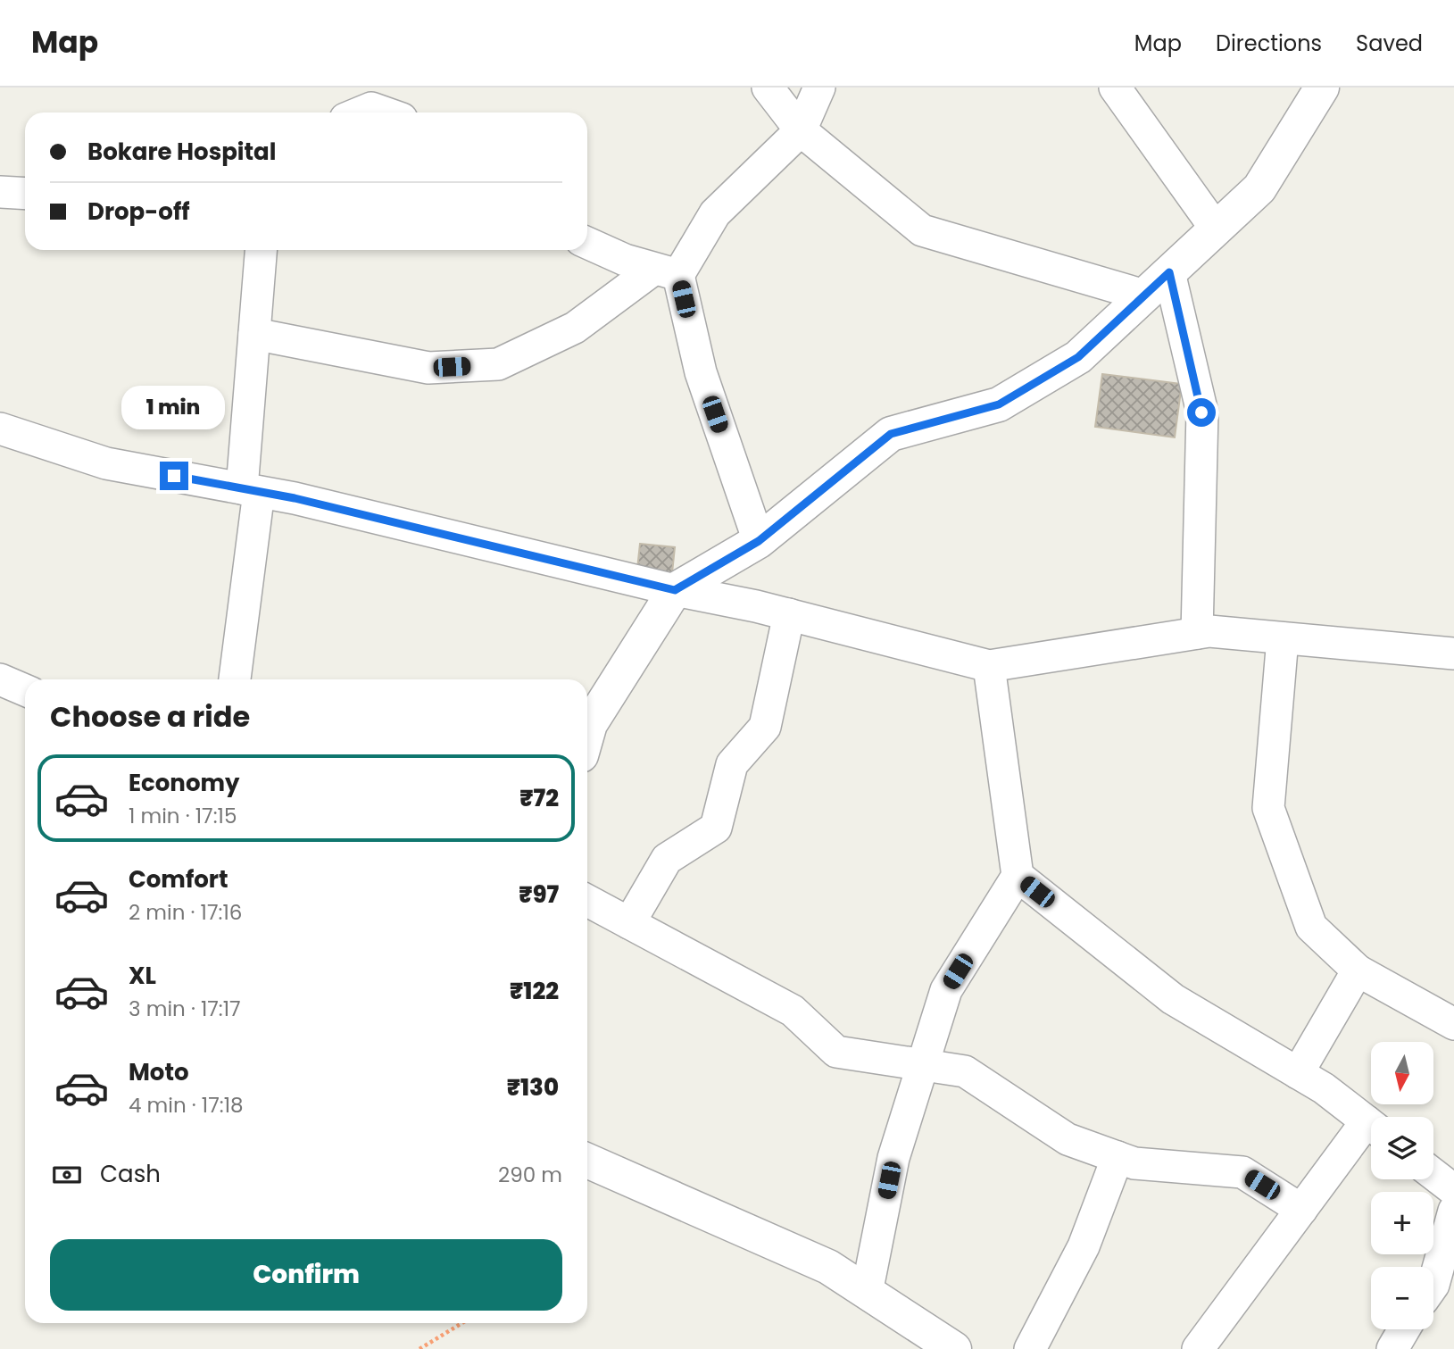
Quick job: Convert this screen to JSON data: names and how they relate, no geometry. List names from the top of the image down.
{
  "north": "bottom",
  "page": {
    "header": "Map",
    "nav": ["Map", "Directions", "Saved"],
    "banner": ["Bokare Hospital", "Drop-off"],
    "bubble": "1 min",
    "heading": "Choose a ride",
    "list": [
      {
        "name": "Economy",
        "note": "1 min · 17:15",
        "value": "₹72"
      },
      {
        "name": "Comfort",
        "note": "2 min · 17:16",
        "value": "₹97"
      },
      {
        "name": "XL",
        "note": "3 min · 17:17",
        "value": "₹122"
      },
      {
        "name": "Moto",
        "note": "4 min · 17:18",
        "value": "₹130"
      }
    ],
    "map_buttons": ["+", "−"],
    "pay": ["Cash", "290 m"],
    "buttons": "Confirm"
  }
}
